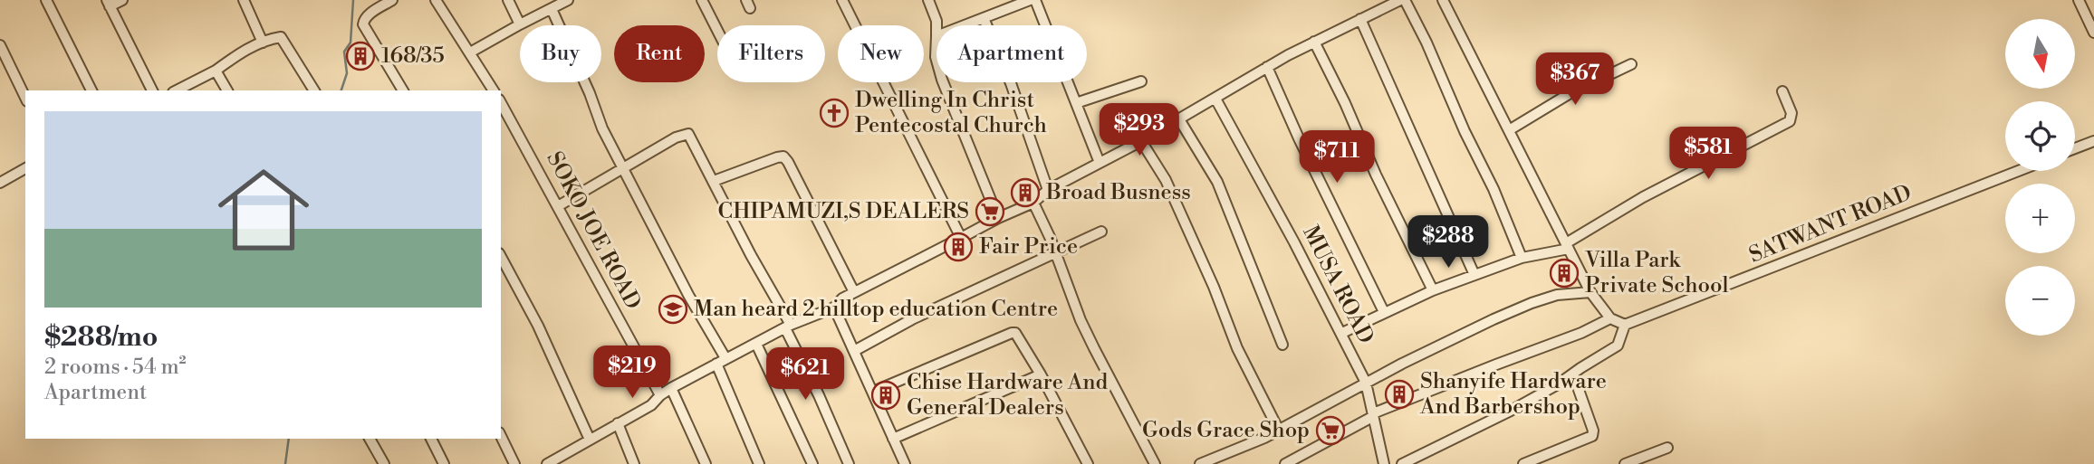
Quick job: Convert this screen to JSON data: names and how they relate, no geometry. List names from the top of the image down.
{
  "streets": {
    "street": ["SATWANT ROAD", "SOKO JOE ROAD", "MUSA ROAD"]
  },
  "places": {
    "building": [
      "168/35",
      "Broad Busness",
      "Fair Price",
      "Villa Park Private School",
      "Shanyife Hardware And Barbershop",
      "Chise Hardware And General Dealers"
    ],
    "church": ["Dwelling In Christ Pentecostal Church"],
    "supermarket": ["CHIPAMUZI,S DEALERS", "Gods Grace Shop"],
    "school or university": ["Man heard 2 hilltop education Centre"]
  },
  "north": "bottom",
  "page": {
    "map_buttons": ["+", "−"],
    "chip": [
      "Buy",
      "Rent",
      "Filters",
      "New",
      "Apartment"
    ],
    "price": [
      "$367",
      "$293",
      "$581",
      "$711",
      "$288",
      "$219",
      "$621"
    ],
    "list": [
      {
        "name": "$288/mo",
        "note": "2 rooms · 54 m² · Apartment"
      }
    ]
  }
}
